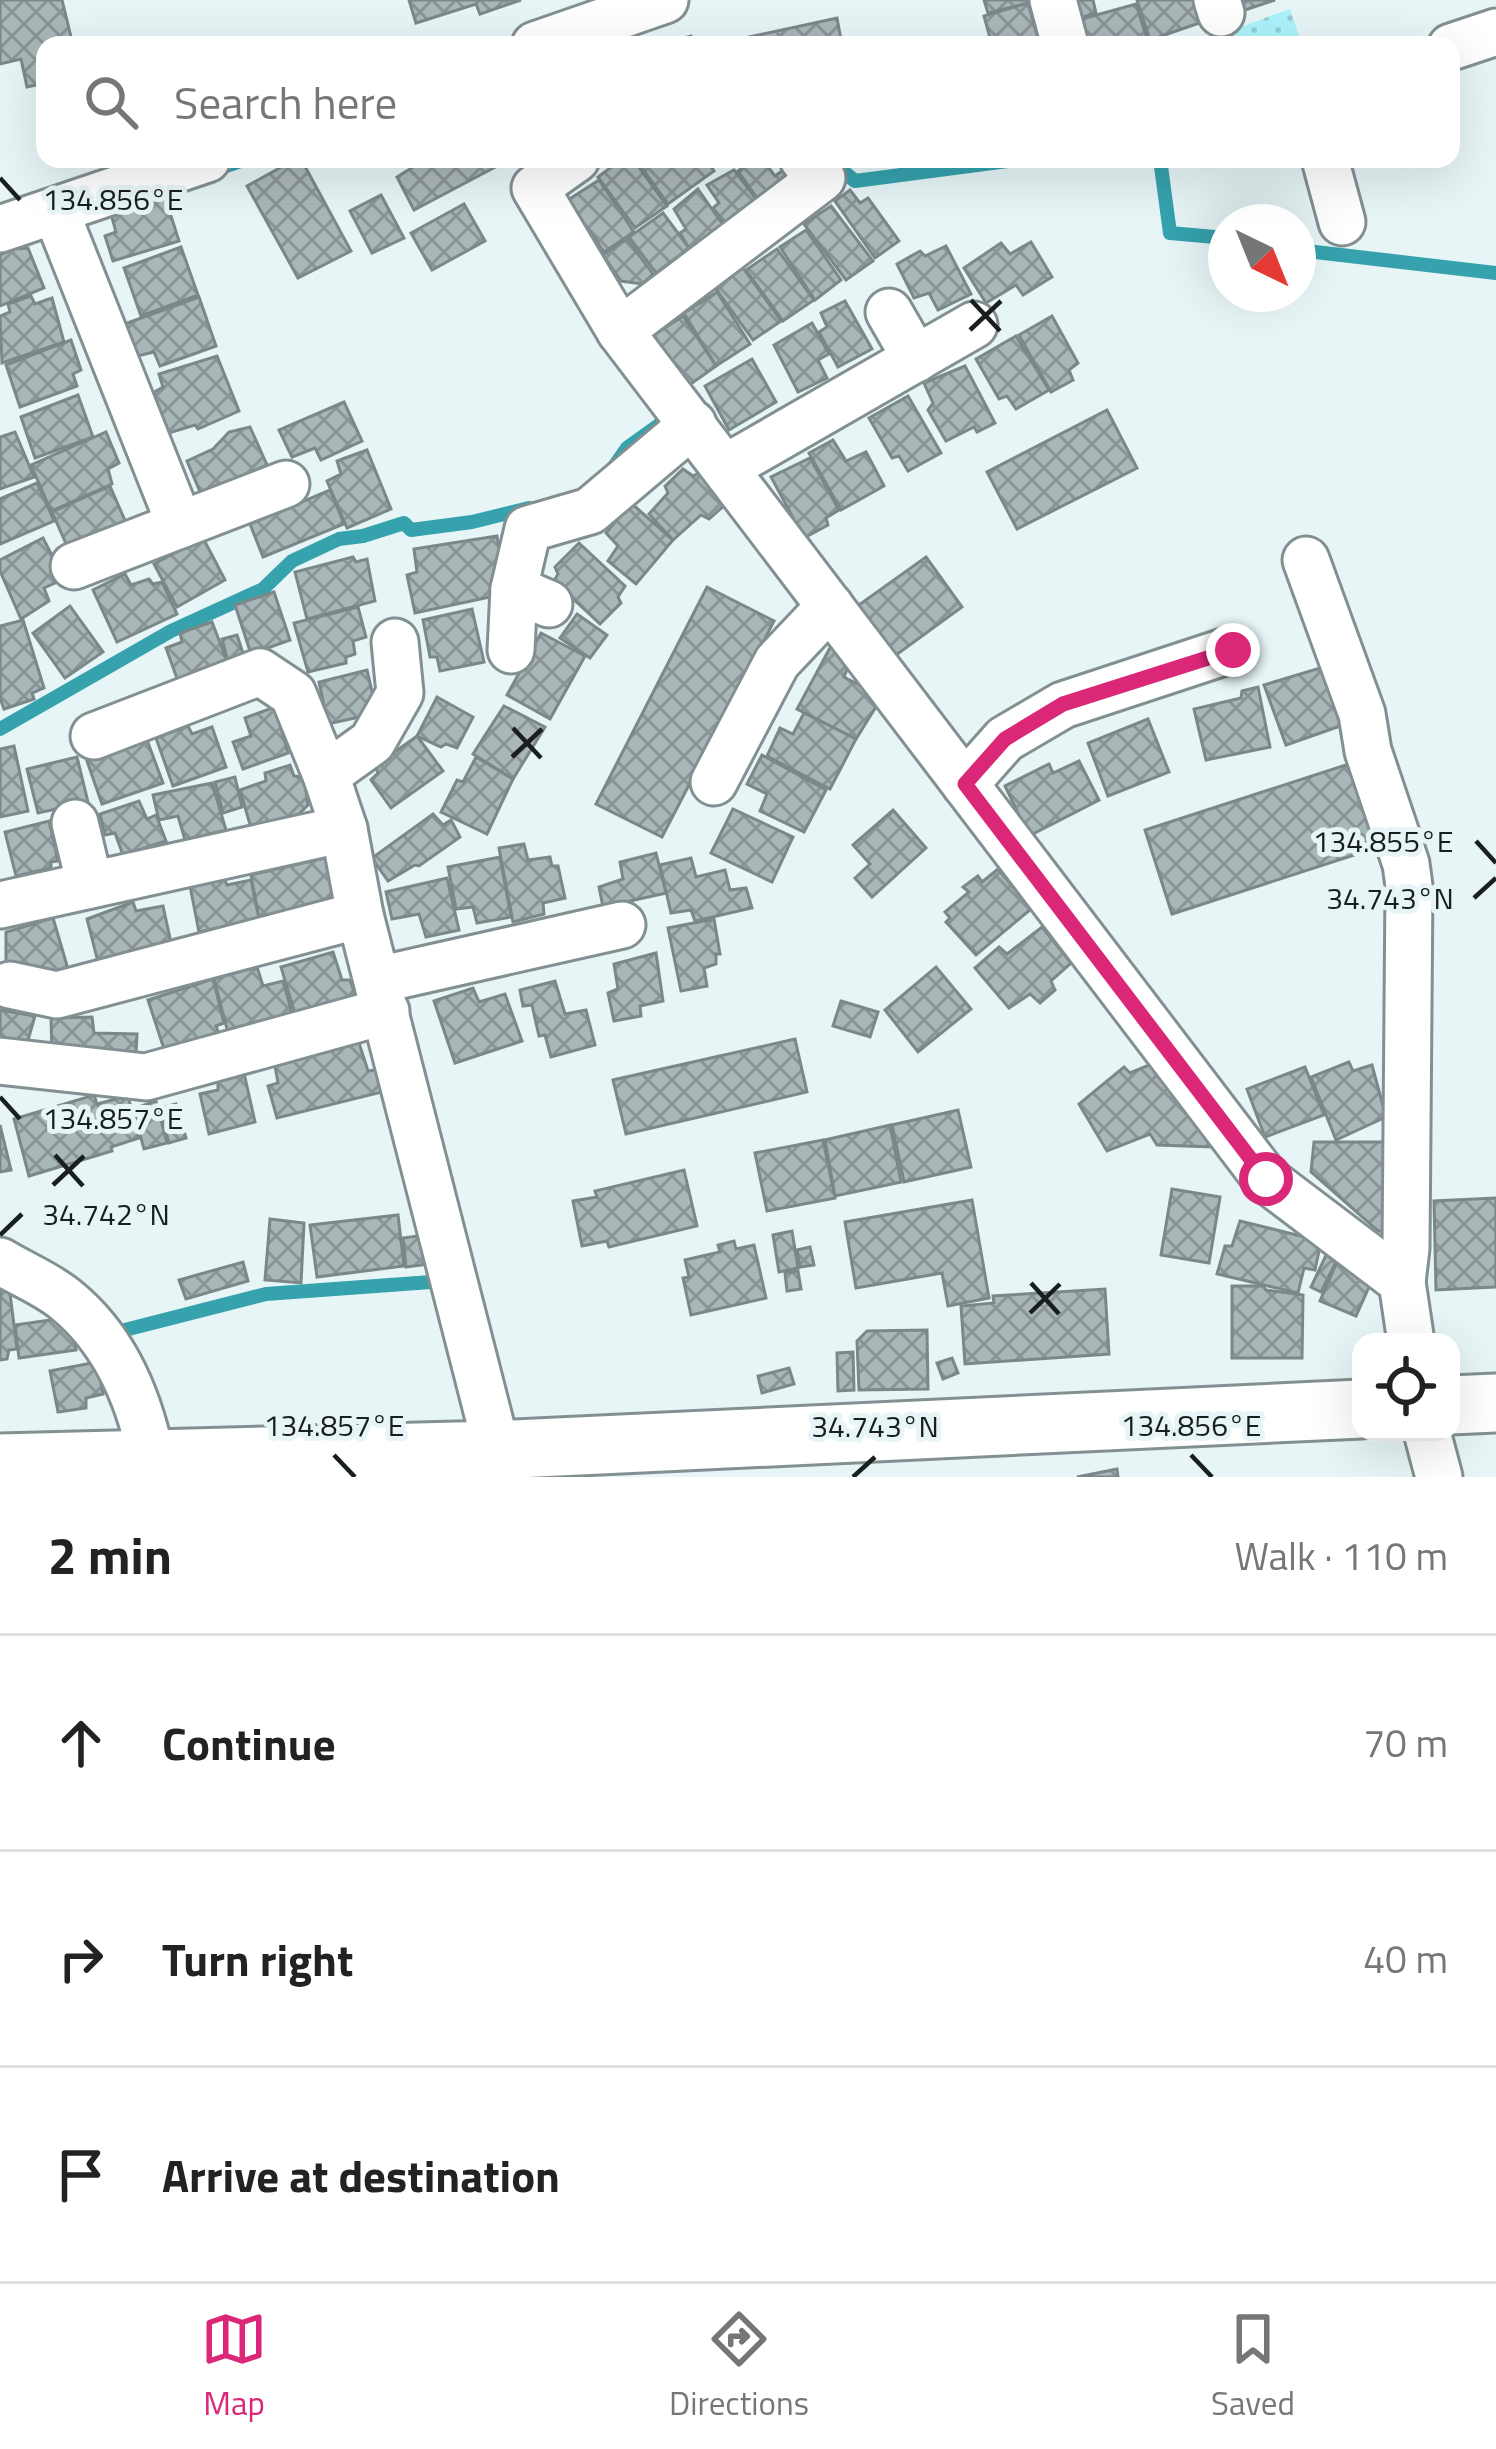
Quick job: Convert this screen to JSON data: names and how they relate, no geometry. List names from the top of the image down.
{
  "north": "bottom right",
  "page": {
    "search": "Search here",
    "heading": ["2 min", "Walk · 110 m"],
    "list": [
      ["Continue", "70 m"],
      ["Turn right", "40 m"],
      "Arrive at destination"
    ],
    "nav": ["Map", "Directions", "Saved"]
  },
  "coordinates": [
    "134.856°E",
    "134.855°E",
    "34.743°N",
    "134.857°E",
    "34.742°N"
  ]
}
